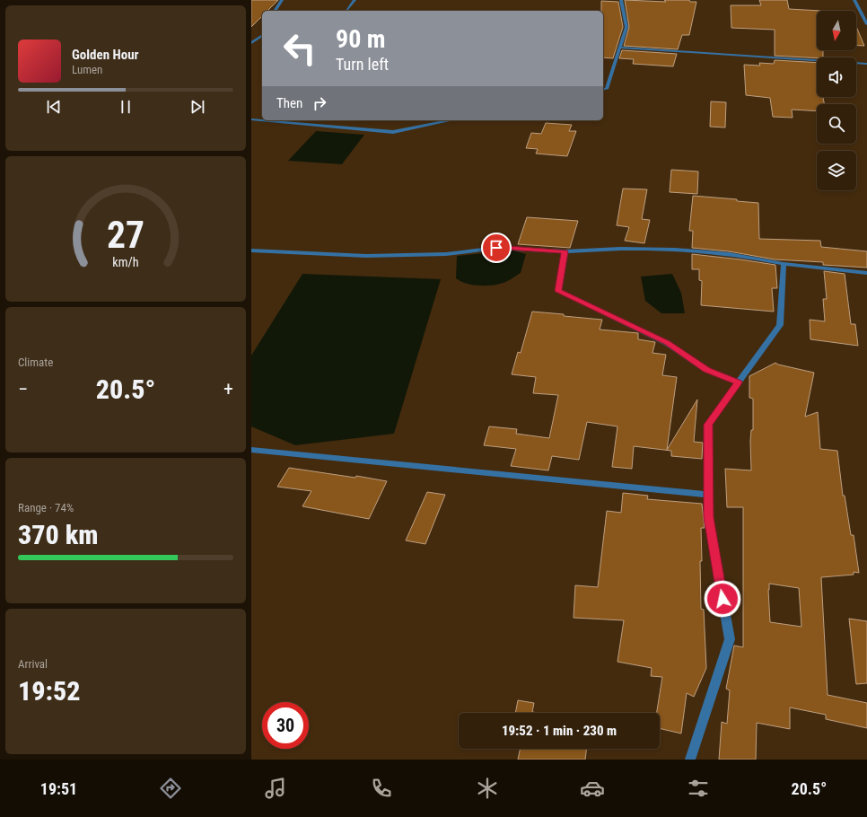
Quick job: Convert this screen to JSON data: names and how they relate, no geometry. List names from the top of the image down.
{
  "north": "bottom",
  "page": {
    "turn": ["90 m", "Turn left"],
    "song": ["Golden Hour", "Lumen"],
    "then": "Then",
    "tile": [
      "Climate",
      ["Range · 74%", "370 km"],
      ["Arrival", "19:52"]
    ],
    "heat": ["−", "20.5°", "+"],
    "limit": "30",
    "trip": "19:52 · 1 min · 230 m",
    "tabs": ["19:51", "20.5°"],
    "gauge": ["27", "km/h"]
  }
}
